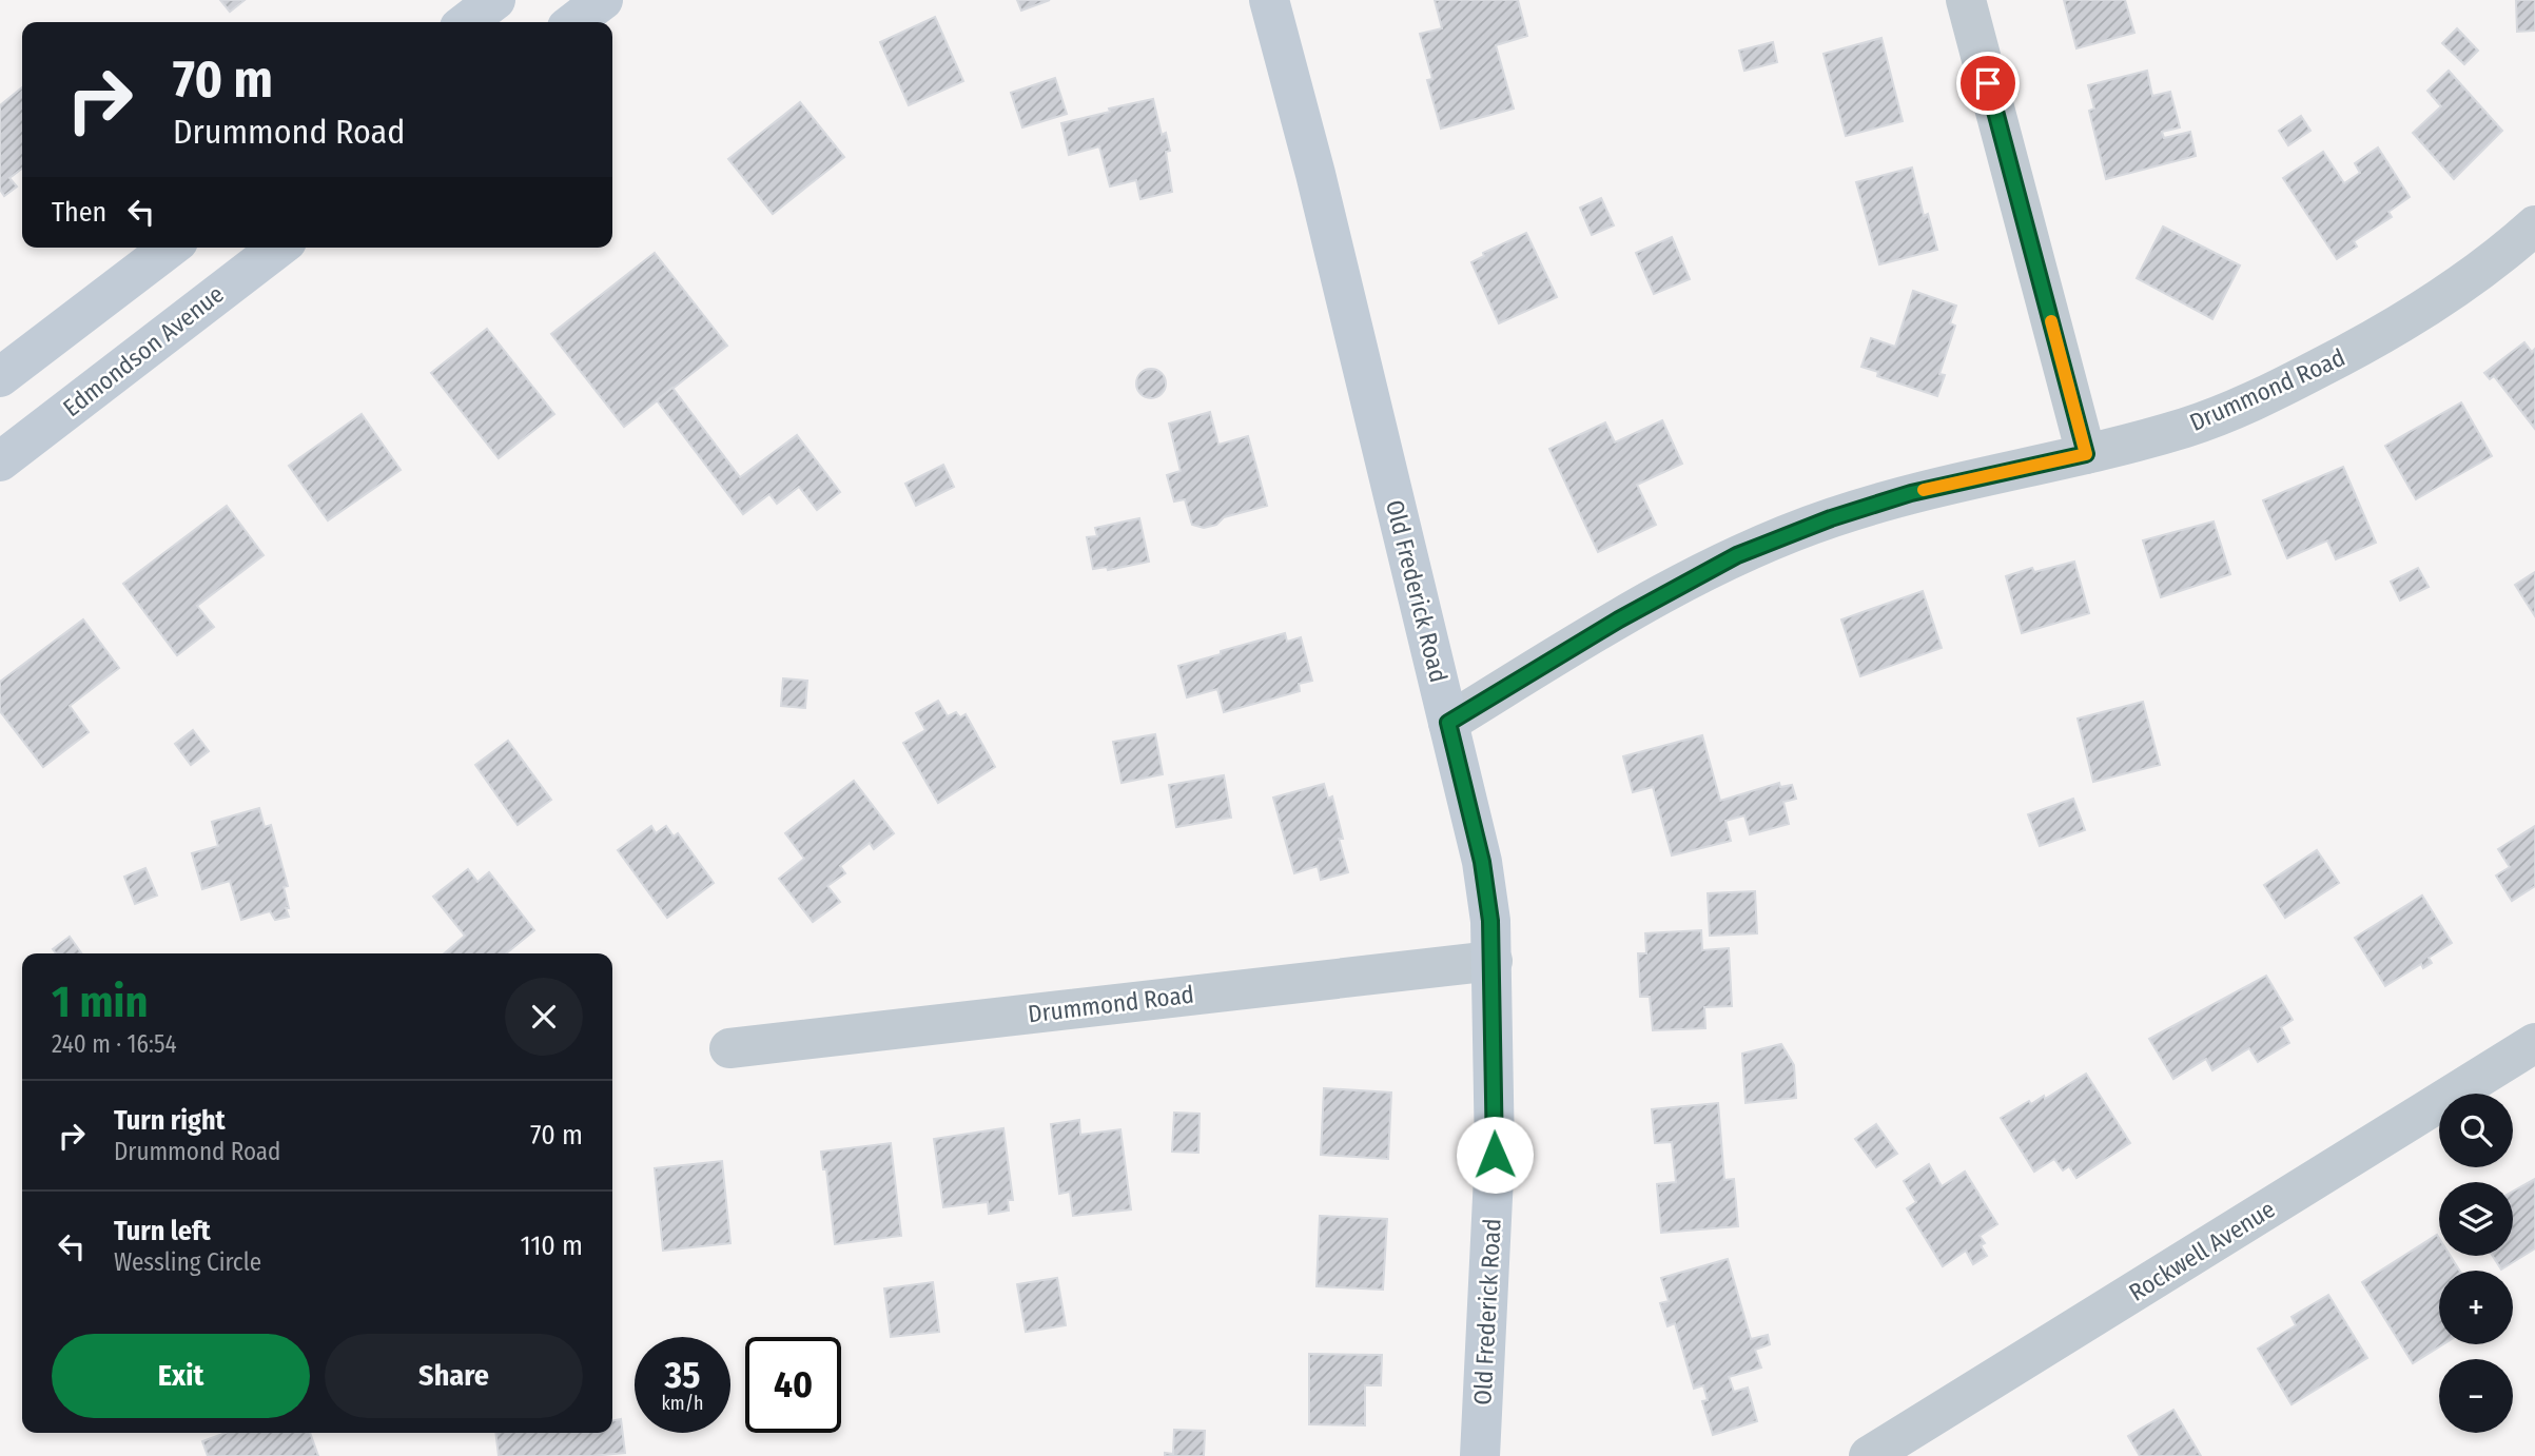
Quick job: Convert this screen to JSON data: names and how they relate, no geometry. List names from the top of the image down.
{
  "streets": {
    "street": [
      "Edmondson Avenue",
      "Drummond Road",
      "Old Frederick Road",
      "Rockwell Avenue"
    ]
  },
  "crossings": [
    ["Drummond Road", "Old Frederick Road"]
  ],
  "page": {
    "turn": ["70 m", "Drummond Road"],
    "then": "Then",
    "heading": ["1 min", "240 m · 16:54"],
    "list": [
      {
        "name": "Turn right",
        "note": "Drummond Road",
        "value": "70 m"
      },
      {
        "name": "Turn left",
        "note": "Wessling Circle",
        "value": "110 m"
      }
    ],
    "map_buttons": ["+", "−"],
    "buttons": ["Exit", "Share"],
    "speed": "35 km/h",
    "limit": "40"
  }
}
